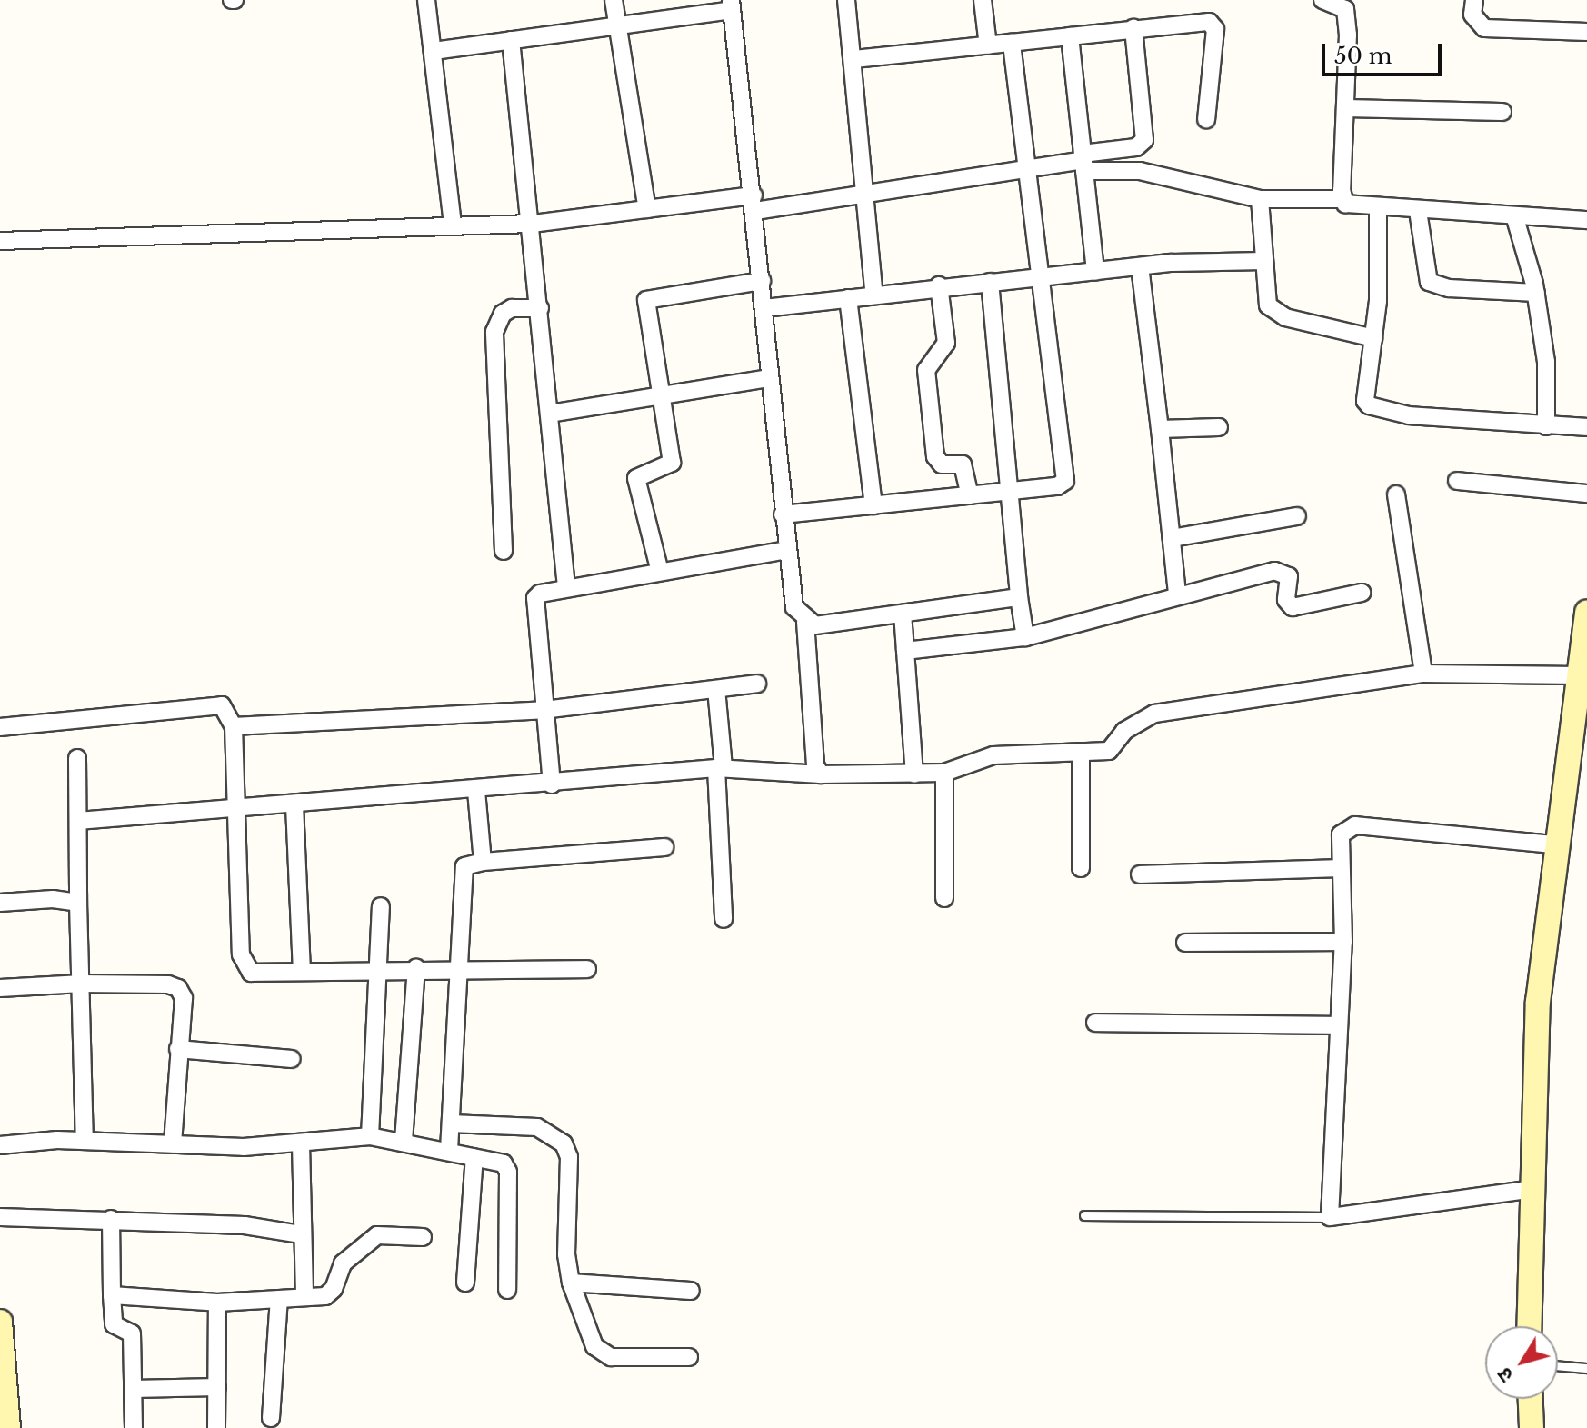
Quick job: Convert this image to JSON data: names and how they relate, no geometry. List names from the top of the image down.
{
  "scale_bar": "50 m",
  "north": "bottom left"
}
